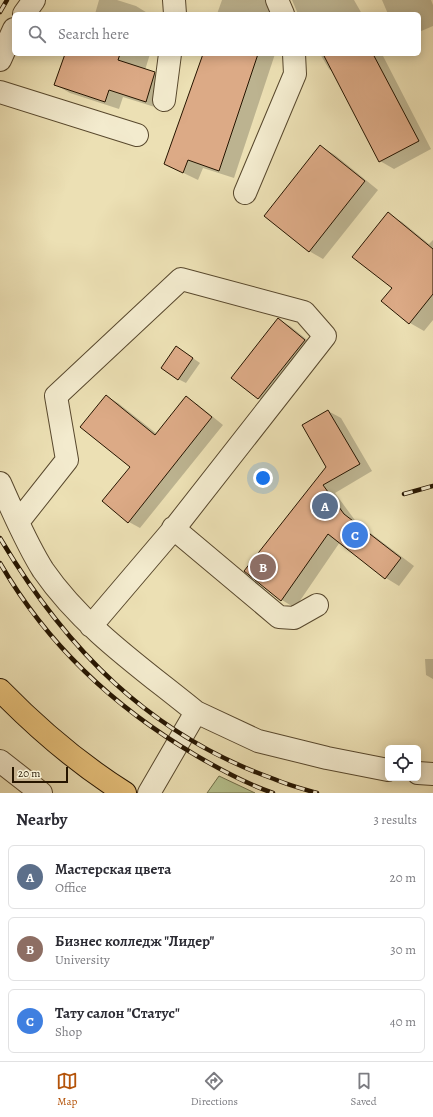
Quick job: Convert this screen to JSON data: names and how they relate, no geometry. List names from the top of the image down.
{
  "scale_bar": "20 m",
  "page": {
    "search": "Search here",
    "pins": ["A", "C", "B"],
    "scale": "20 m",
    "heading": ["Nearby", "3 results"],
    "list": [
      {
        "mark": "A",
        "name": "Мастерская цвета",
        "note": "Office",
        "value": "20 m"
      },
      {
        "mark": "B",
        "name": "Бизнес колледж \"Лидер\"",
        "note": "University",
        "value": "30 m"
      },
      {
        "mark": "C",
        "name": "Тату салон \"Статус\"",
        "note": "Shop",
        "value": "40 m"
      }
    ],
    "nav": ["Map", "Directions", "Saved"]
  }
}
